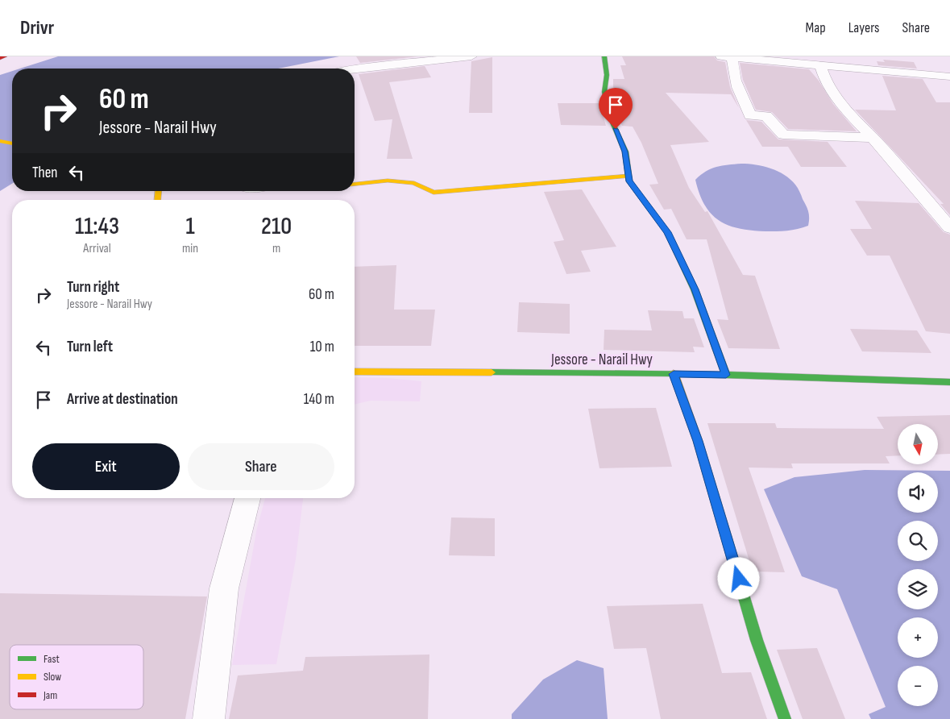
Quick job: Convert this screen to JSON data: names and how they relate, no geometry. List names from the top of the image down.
{
  "streets": {
    "main road": ["Jessore - Narail Hwy"]
  },
  "legend": ["Fast", "Slow", "Jam"],
  "north": "bottom",
  "page": {
    "header": "Drivr",
    "nav": ["Map", "Layers", "Share"],
    "turn": ["60 m", "Jessore - Narail Hwy"],
    "then": "Then",
    "eta": [
      "11:43",
      "Arrival",
      "1",
      "min",
      "210",
      "m"
    ],
    "list": [
      {
        "name": "Turn right",
        "note": "Jessore - Narail Hwy",
        "value": "60 m"
      },
      {
        "name": "Turn left",
        "value": "10 m"
      },
      {
        "name": "Arrive at destination",
        "value": "140 m"
      }
    ],
    "map_buttons": ["+", "−"],
    "buttons": ["Exit", "Share"]
  }
}
